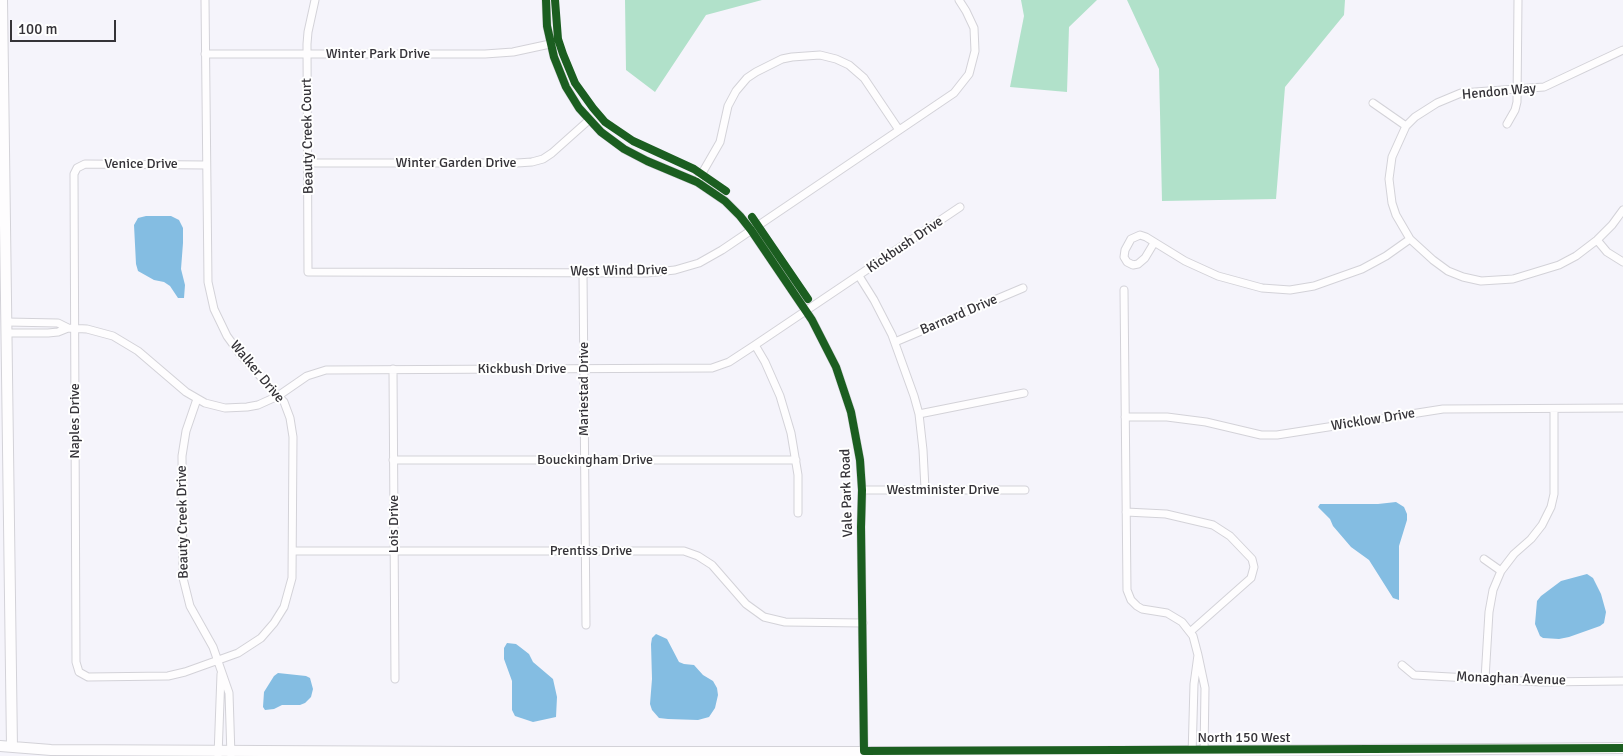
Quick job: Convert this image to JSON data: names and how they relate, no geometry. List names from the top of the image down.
{
  "streets": {
    "main road": ["North 150 West"],
    "street": [
      "Winter Park Drive",
      "Hendon Way",
      "Beauty Creek Court",
      "Winter Garden Drive",
      "Venice Drive",
      "Kickbush Drive",
      "West Wind Drive",
      "Barnard Drive",
      "Walker Drive",
      "Mariestad Drive",
      "Wicklow Drive",
      "Naples Drive",
      "Bouckingham Drive",
      "Westminister Drive",
      "Vale Park Road",
      "Beauty Creek Drive",
      "Lois Drive",
      "Prentiss Drive",
      "Monaghan Avenue"
    ]
  },
  "crossings": [
    ["Winter Park Drive", "Beauty Creek Court"],
    ["Winter Park Drive", "Walker Drive"],
    ["Winter Park Drive", "Vale Park Road"],
    ["Beauty Creek Court", "Winter Garden Drive"],
    ["Beauty Creek Court", "West Wind Drive"],
    ["Winter Garden Drive", "Vale Park Road"],
    ["Venice Drive", "Walker Drive"],
    ["Venice Drive", "Naples Drive"],
    ["Kickbush Drive", "Walker Drive"],
    ["Kickbush Drive", "Mariestad Drive"],
    ["Kickbush Drive", "Naples Drive"],
    ["Kickbush Drive", "Vale Park Road"],
    ["Kickbush Drive", "Beauty Creek Drive"],
    ["Kickbush Drive", "Lois Drive"],
    ["West Wind Drive", "Mariestad Drive"],
    ["West Wind Drive", "Vale Park Road"],
    ["Walker Drive", "Naples Drive"],
    ["Walker Drive", "Beauty Creek Drive"],
    ["Walker Drive", "Prentiss Drive"],
    ["Mariestad Drive", "Bouckingham Drive"],
    ["Mariestad Drive", "Prentiss Drive"],
    ["Bouckingham Drive", "Lois Drive"],
    ["Westminister Drive", "Vale Park Road"],
    ["Vale Park Road", "Prentiss Drive"],
    ["Vale Park Road", "North 150 West"],
    ["Beauty Creek Drive", "North 150 West"],
    ["Lois Drive", "Prentiss Drive"]
  ],
  "scale_bar": "100 m"
}
